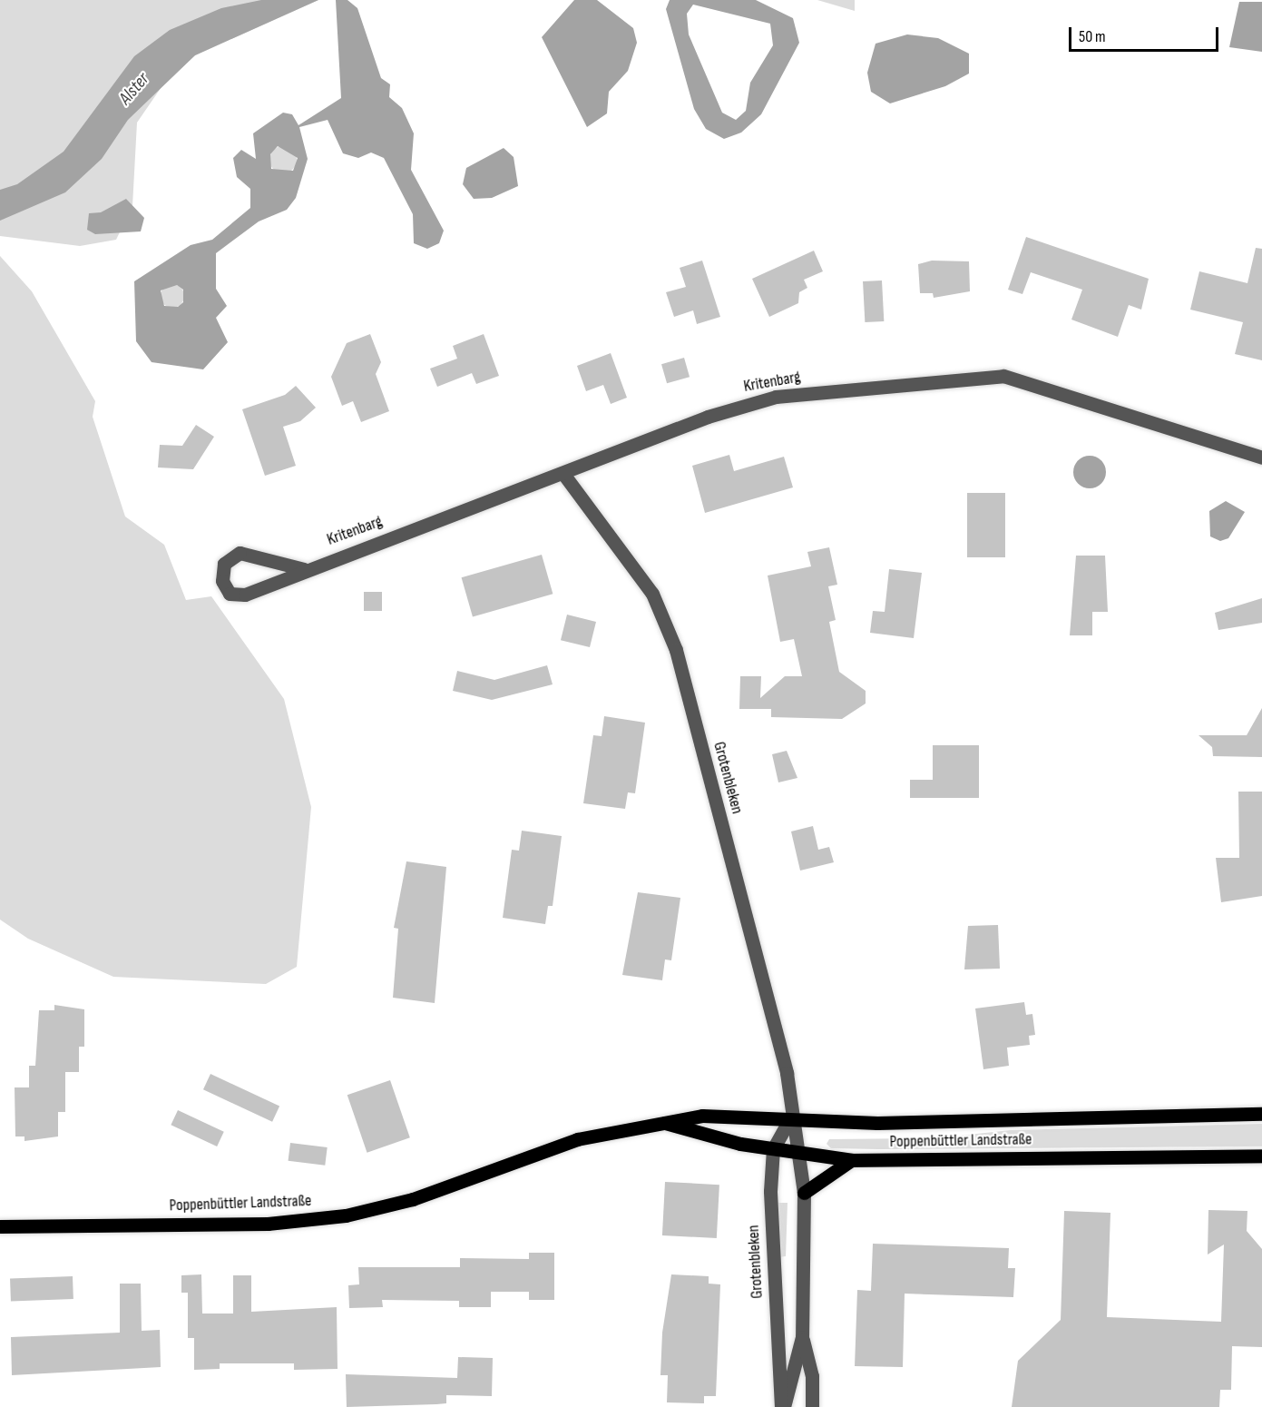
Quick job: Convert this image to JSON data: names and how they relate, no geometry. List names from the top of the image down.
{
  "streets": {
    "main road": ["Poppenbüttler Landstraße"],
    "street": ["Kritenbarg", "Grotenbleken"]
  },
  "crossings": [
    ["Kritenbarg", "Grotenbleken"],
    ["Grotenbleken", "Poppenbüttler Landstraße"]
  ],
  "water": ["Alster"],
  "scale_bar": "50 m"
}
